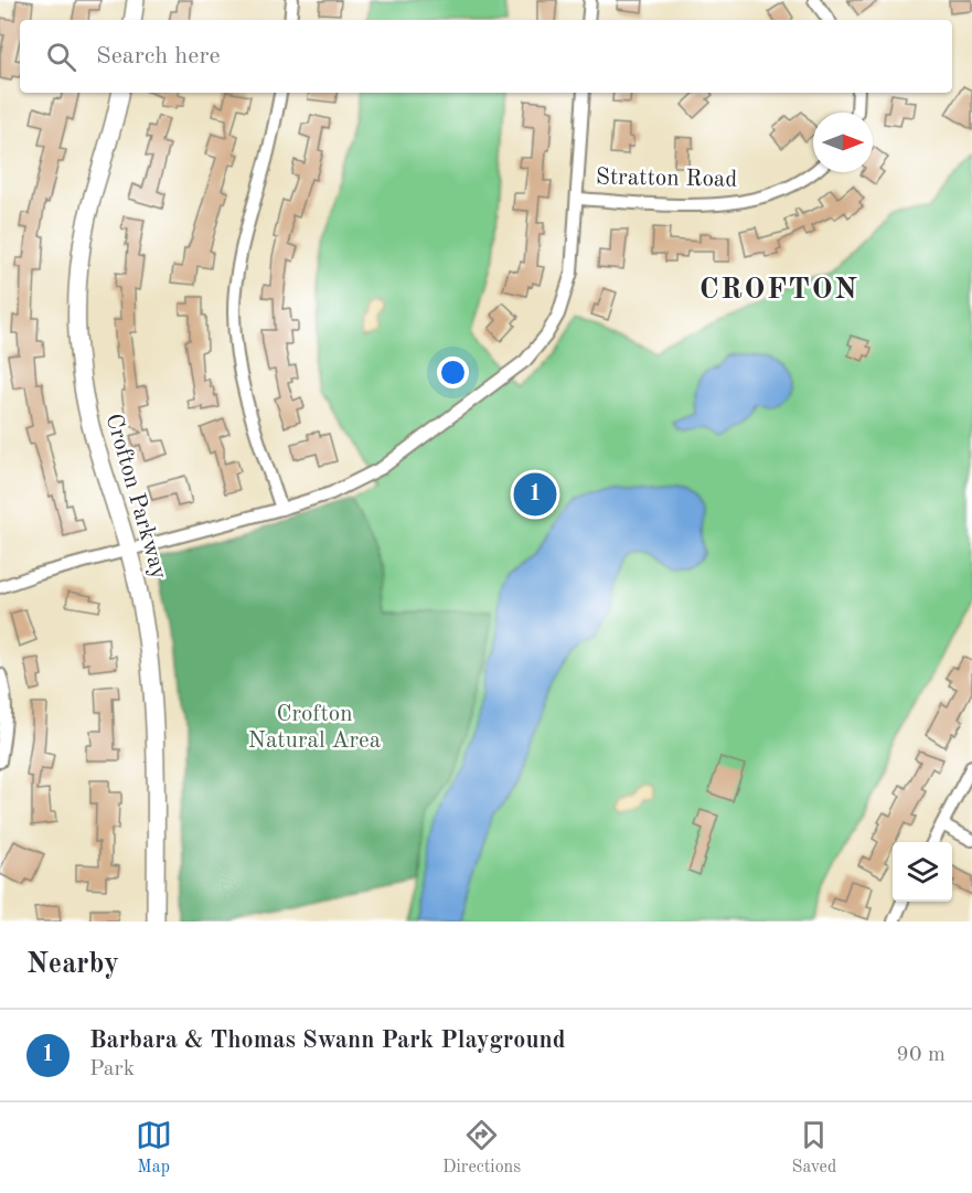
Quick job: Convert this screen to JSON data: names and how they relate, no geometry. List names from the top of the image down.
{
  "streets": {
    "street": ["Stratton Road", "Crofton Parkway"]
  },
  "districts": ["CROFTON"],
  "parks": ["Crofton Natural Area"],
  "north": "right",
  "page": {
    "search": "Search here",
    "pins": "1",
    "heading": "Nearby",
    "list": [
      {
        "mark": "1",
        "name": "Barbara & Thomas Swann Park Playground",
        "note": "Park",
        "value": "90 m"
      }
    ],
    "nav": ["Map", "Directions", "Saved"]
  }
}
